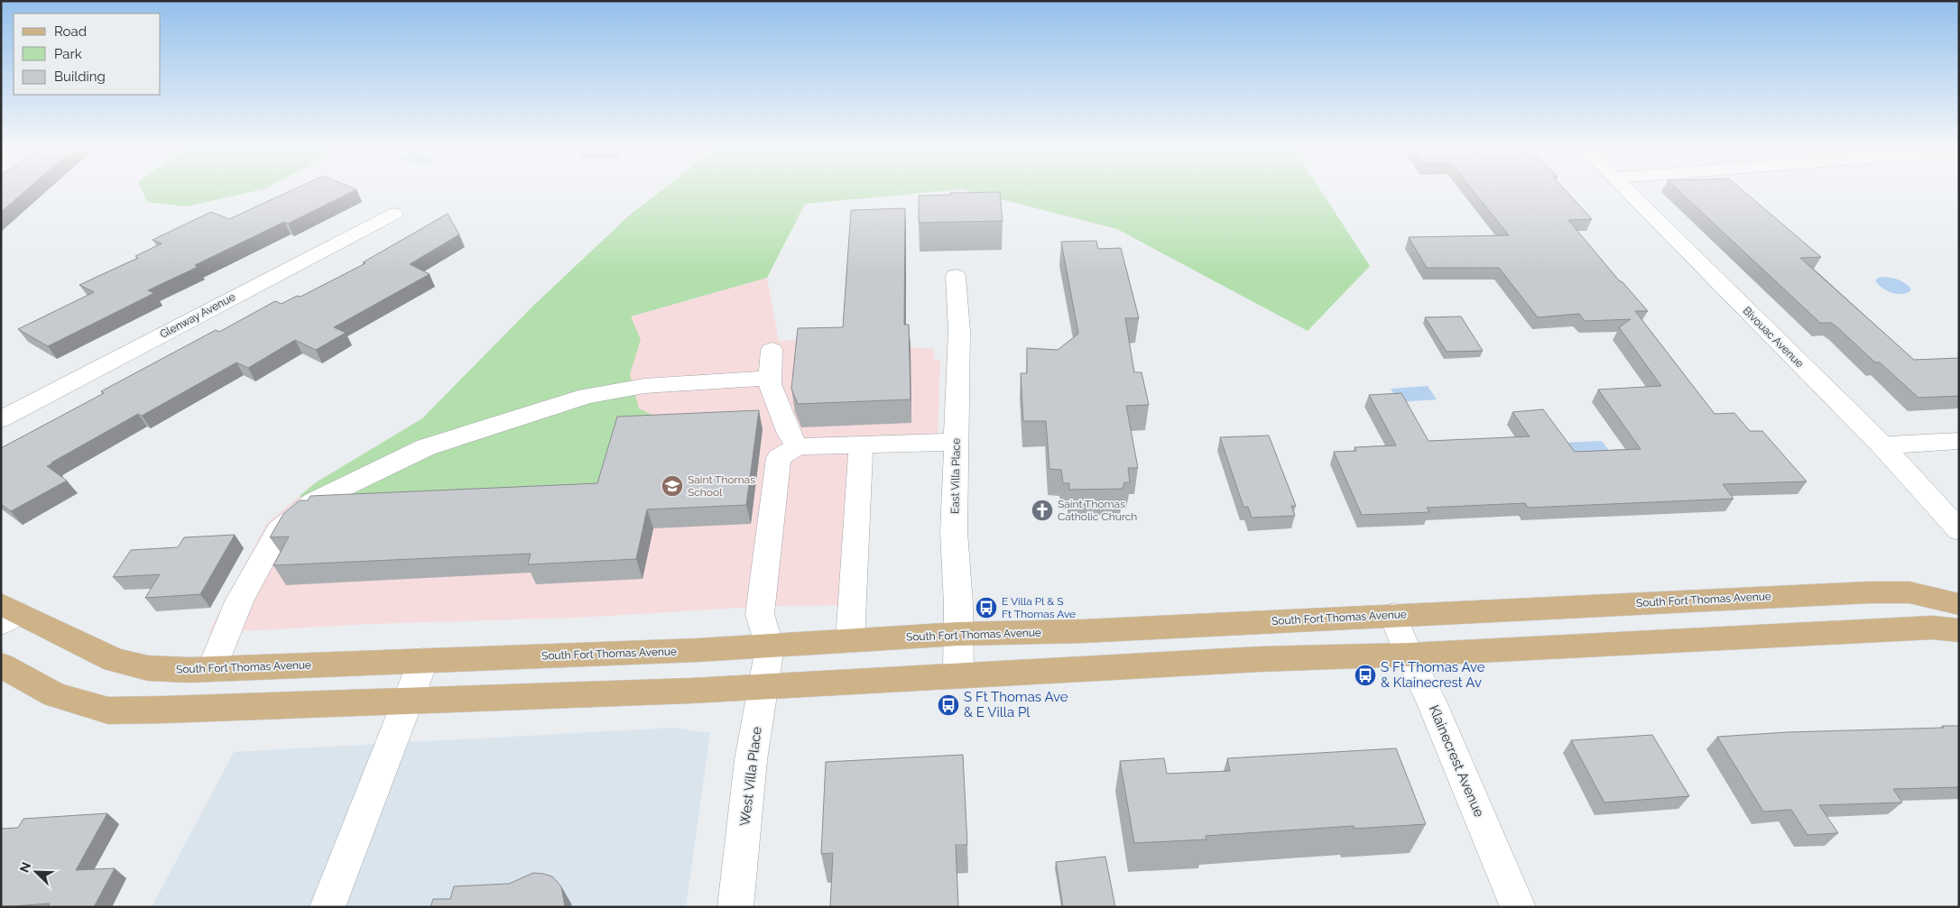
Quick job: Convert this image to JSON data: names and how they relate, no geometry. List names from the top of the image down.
{
  "streets": {
    "main road": ["South Fort Thomas Avenue"],
    "street": [
      "Glenway Avenue",
      "Bivouac Avenue",
      "East Villa Place",
      "Klainecrest Avenue",
      "West Villa Place"
    ]
  },
  "crossings": [
    ["East Villa Place", "South Fort Thomas Avenue"],
    ["South Fort Thomas Avenue", "Klainecrest Avenue"],
    ["South Fort Thomas Avenue", "West Villa Place"]
  ],
  "places": {
    "school or university": ["Saint Thomas School"],
    "church": ["Saint Thomas Catholic Church"],
    "bus stop": ["E Villa Pl & S Ft Thomas Ave", "S Ft Thomas Ave & Klainecrest Av", "S Ft Thomas Ave & E Villa Pl"]
  },
  "legend": ["Road", "Park", "Building"],
  "north": "top left"
}
